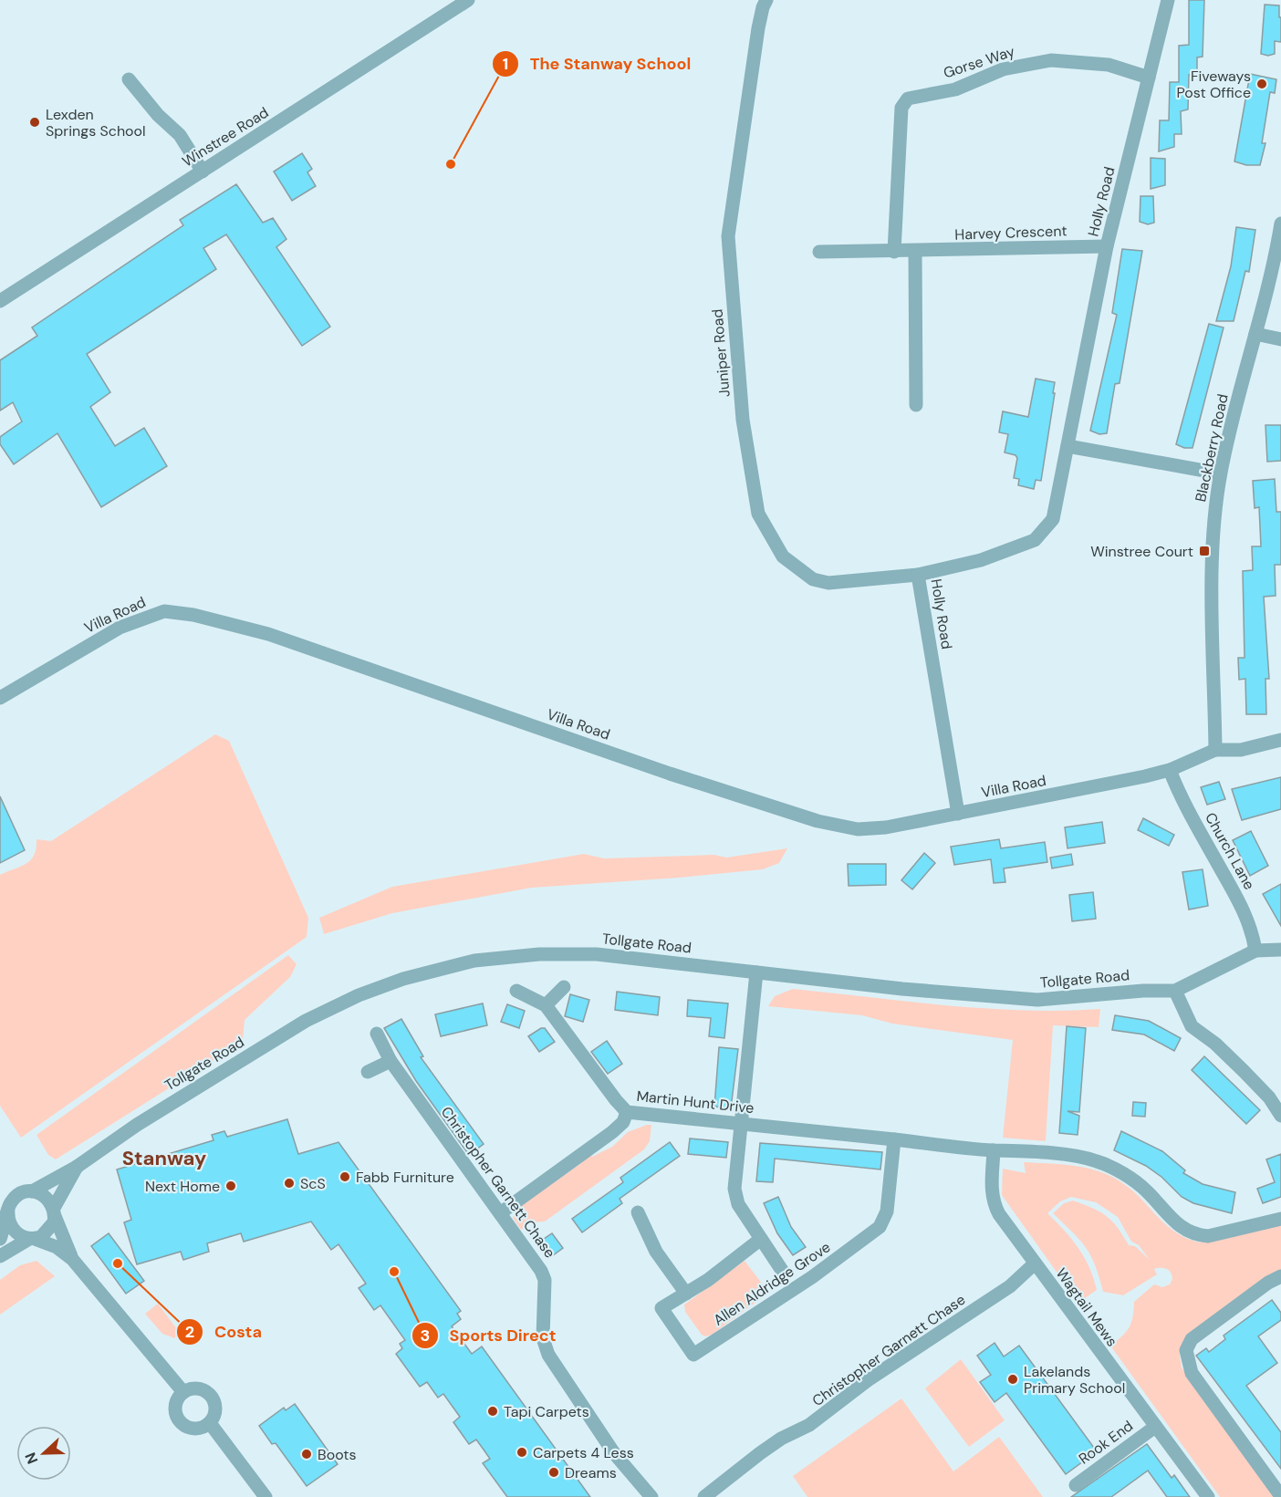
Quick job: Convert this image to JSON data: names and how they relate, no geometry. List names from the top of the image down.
{
  "streets": {
    "street": [
      "Gorse Way",
      "Winstree Road",
      "Holly Road",
      "Harvey Crescent",
      "Juniper Road",
      "Blackberry Road",
      "Villa Road",
      "Church Lane",
      "Tollgate Road",
      "Martin Hunt Drive",
      "Christopher Garnett Chase",
      "Allen Aldridge Grove",
      "Wagtail Mews",
      "Rook End"
    ]
  },
  "crossings": [
    ["Gorse Way", "Holly Road"],
    ["Gorse Way", "Harvey Crescent"],
    ["Holly Road", "Harvey Crescent"],
    ["Holly Road", "Juniper Road"],
    ["Holly Road", "Villa Road"],
    ["Blackberry Road", "Villa Road"],
    ["Villa Road", "Church Lane"],
    ["Church Lane", "Tollgate Road"],
    ["Martin Hunt Drive", "Allen Aldridge Grove"],
    ["Martin Hunt Drive", "Wagtail Mews"],
    ["Christopher Garnett Chase", "Wagtail Mews"],
    ["Wagtail Mews", "Rook End"]
  ],
  "districts": ["Stanway"],
  "places": {
    "other": [
      "Fiveways Post Office",
      "Lexden Springs School",
      "The Stanway School",
      "Fabb Furniture",
      "ScS",
      "Next Home",
      "Costa",
      "Sports Direct",
      "Lakelands Primary School",
      "Tapi Carpets",
      "Carpets 4 Less",
      "Boots",
      "Dreams"
    ],
    "transit": ["Winstree Court"]
  },
  "north": "left"
}
